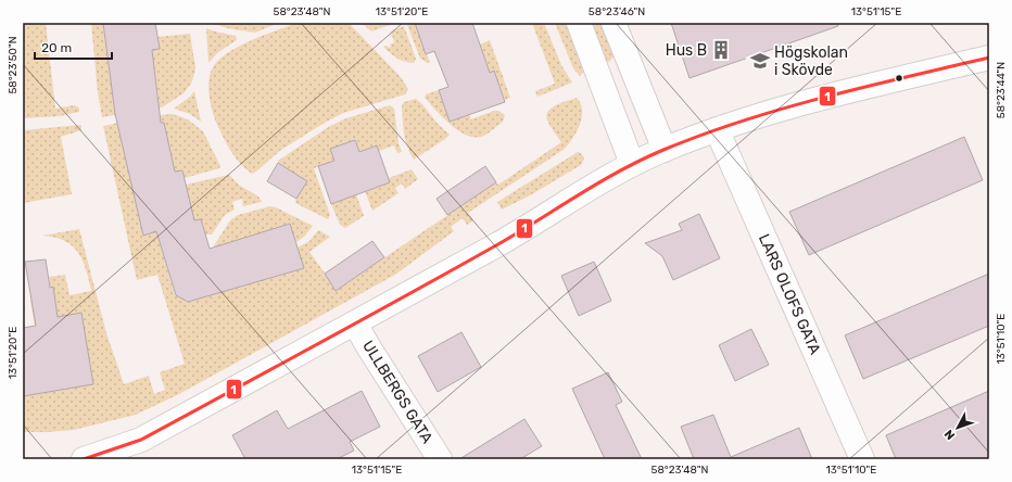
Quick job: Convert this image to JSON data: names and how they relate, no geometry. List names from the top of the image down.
{
  "streets": {
    "street": ["LARS OLOFS GATA", "ULLBERGS GATA"]
  },
  "places": {
    "building": ["Hus B"],
    "school or university": ["Högskolan i Skövde"]
  },
  "lines": ["transit line 1"],
  "scale_bar": "20 m",
  "north": "bottom left",
  "coordinates": [
    "58°23'48\"N",
    "13°51'20\"E",
    "58°23'46\"N",
    "13°51'15\"E",
    "58°23'50\"N",
    "58°23'44\"N",
    "13°51'10\"E"
  ]
}
